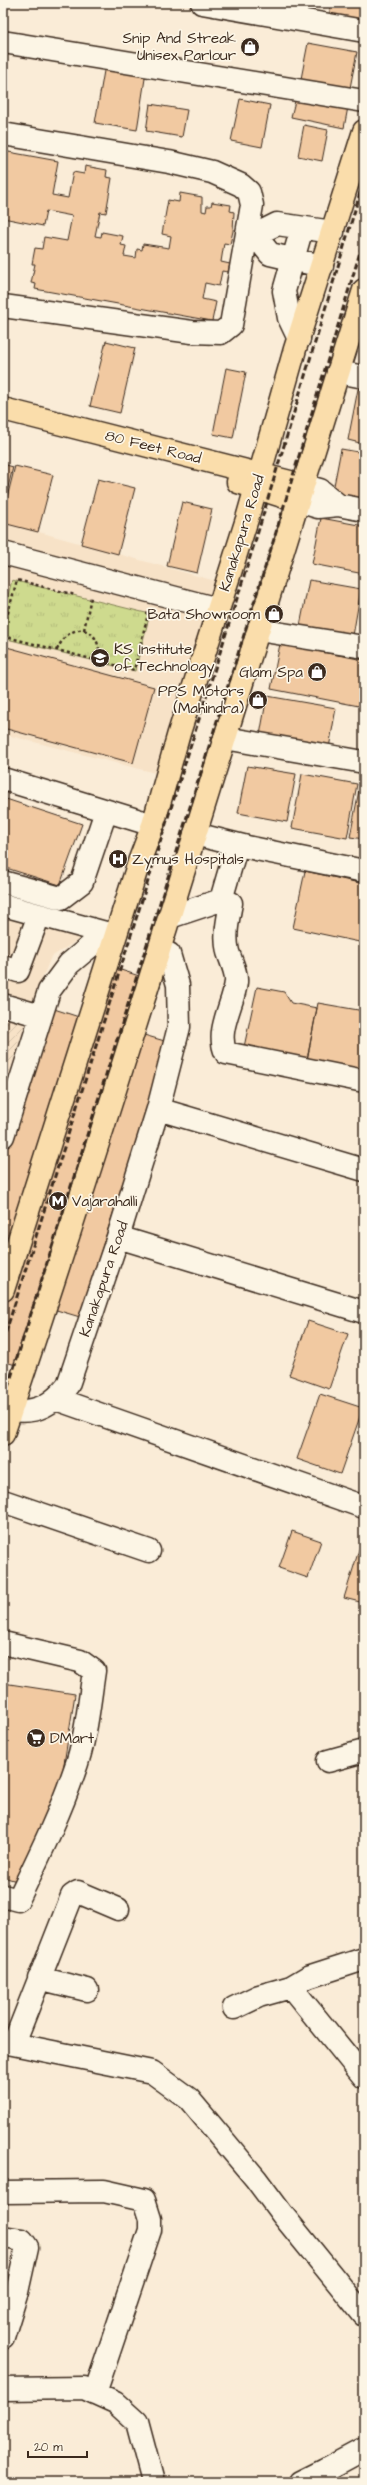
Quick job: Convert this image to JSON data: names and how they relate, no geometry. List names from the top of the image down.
{
  "streets": {
    "main road": ["80 Feet Road", "Kanakapura Road"]
  },
  "crossings": [
    ["80 Feet Road", "Kanakapura Road"]
  ],
  "places": {
    "shop": [
      "Snip And Streak Unisex Parlour",
      "Bata Showroom",
      "Glam Spa",
      "PPS Motors (Mahindra)"
    ],
    "school or university": ["KS Institute of Technology"],
    "hospital": ["Zymus Hospitals"],
    "metro station": ["Vajarahalli"],
    "supermarket": ["DMart"]
  },
  "scale_bar": "20 m"
}
